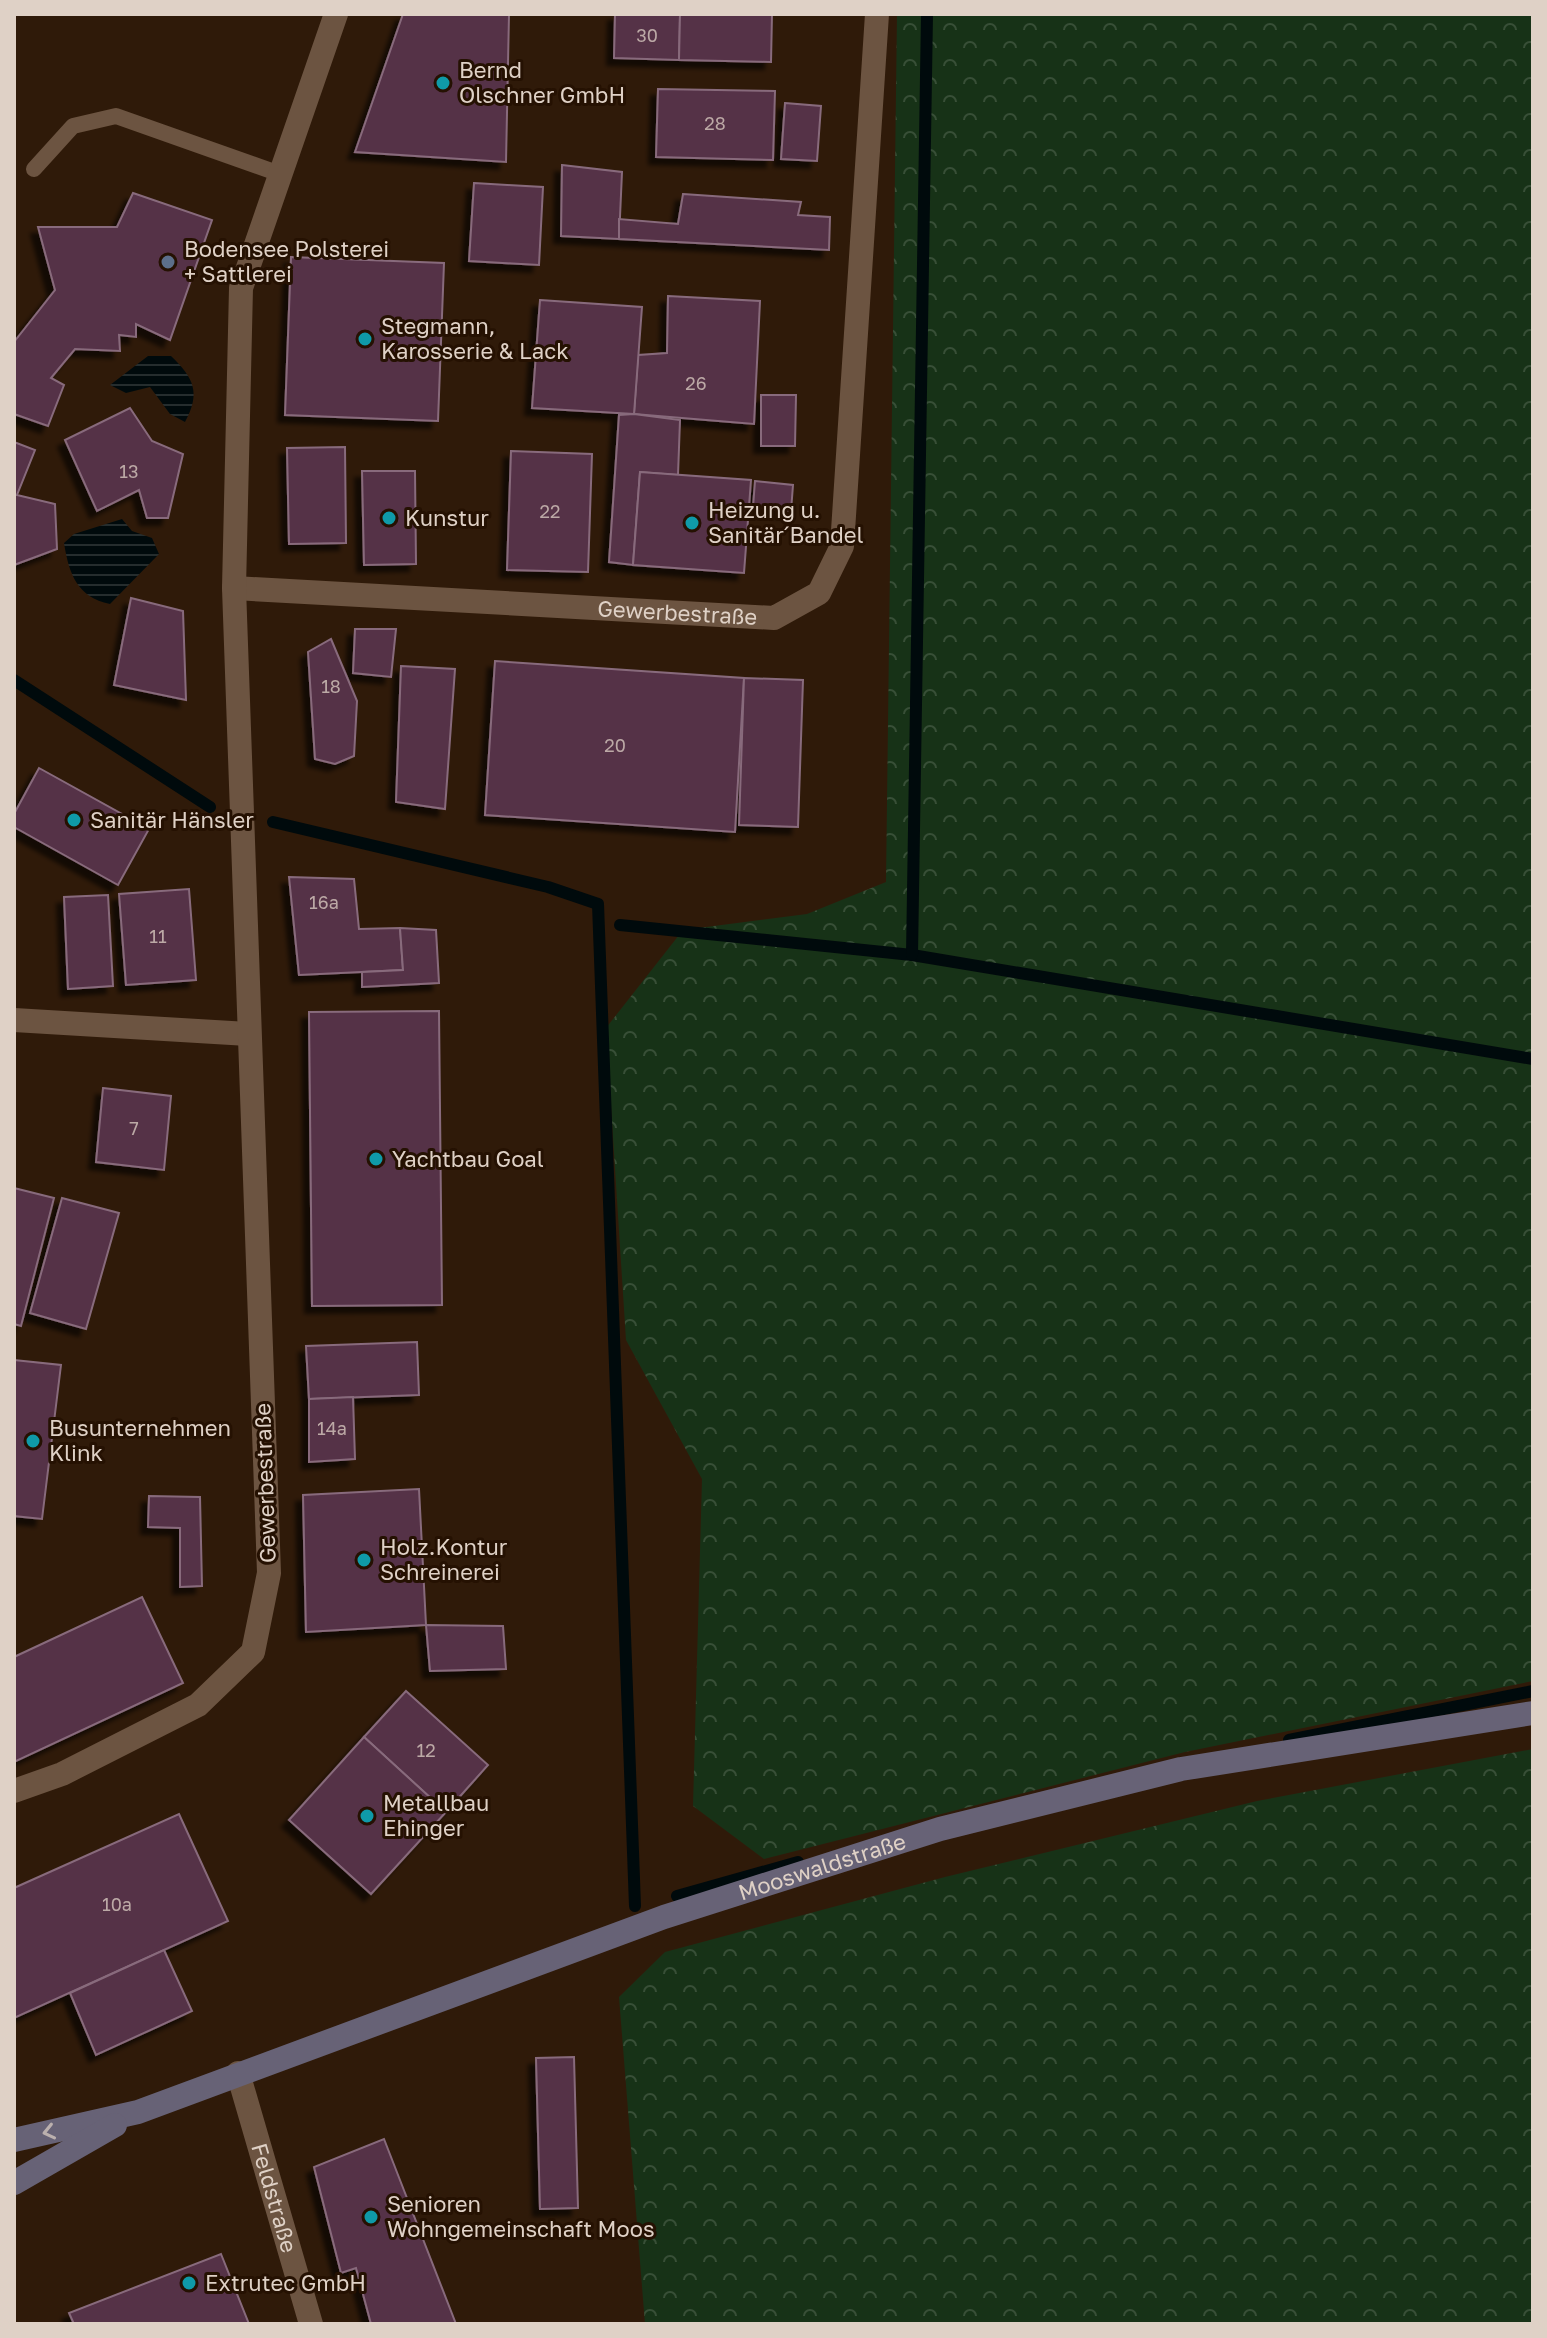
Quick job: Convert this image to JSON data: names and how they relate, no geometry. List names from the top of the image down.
{
  "streets": {
    "main road": ["Mooswaldstraße"],
    "street": ["Gewerbestraße", "Feldstraße"]
  },
  "crossings": [
    ["Mooswaldstraße", "Feldstraße"]
  ],
  "places": [
    "Bernd Olschner GmbH",
    "Bodensee Polsterei + Sattlerei",
    "Stegmann, Karosserie & Lack",
    "Kunstur",
    "Heizung u. Sanitär´Bandel",
    "Sanitär Hänsler",
    "Yachtbau Goal",
    "Busunternehmen Klink",
    "Holz.Kontur Schreinerei",
    "Metallbau Ehinger",
    "Senioren Wohngemeinschaft Moos",
    "Extrutec GmbH"
  ],
  "house_numbers": [
    "30",
    "28",
    "26",
    "13",
    "22",
    "18",
    "20",
    "16a",
    "11",
    "7",
    "14a",
    "12",
    "10a"
  ]
}
